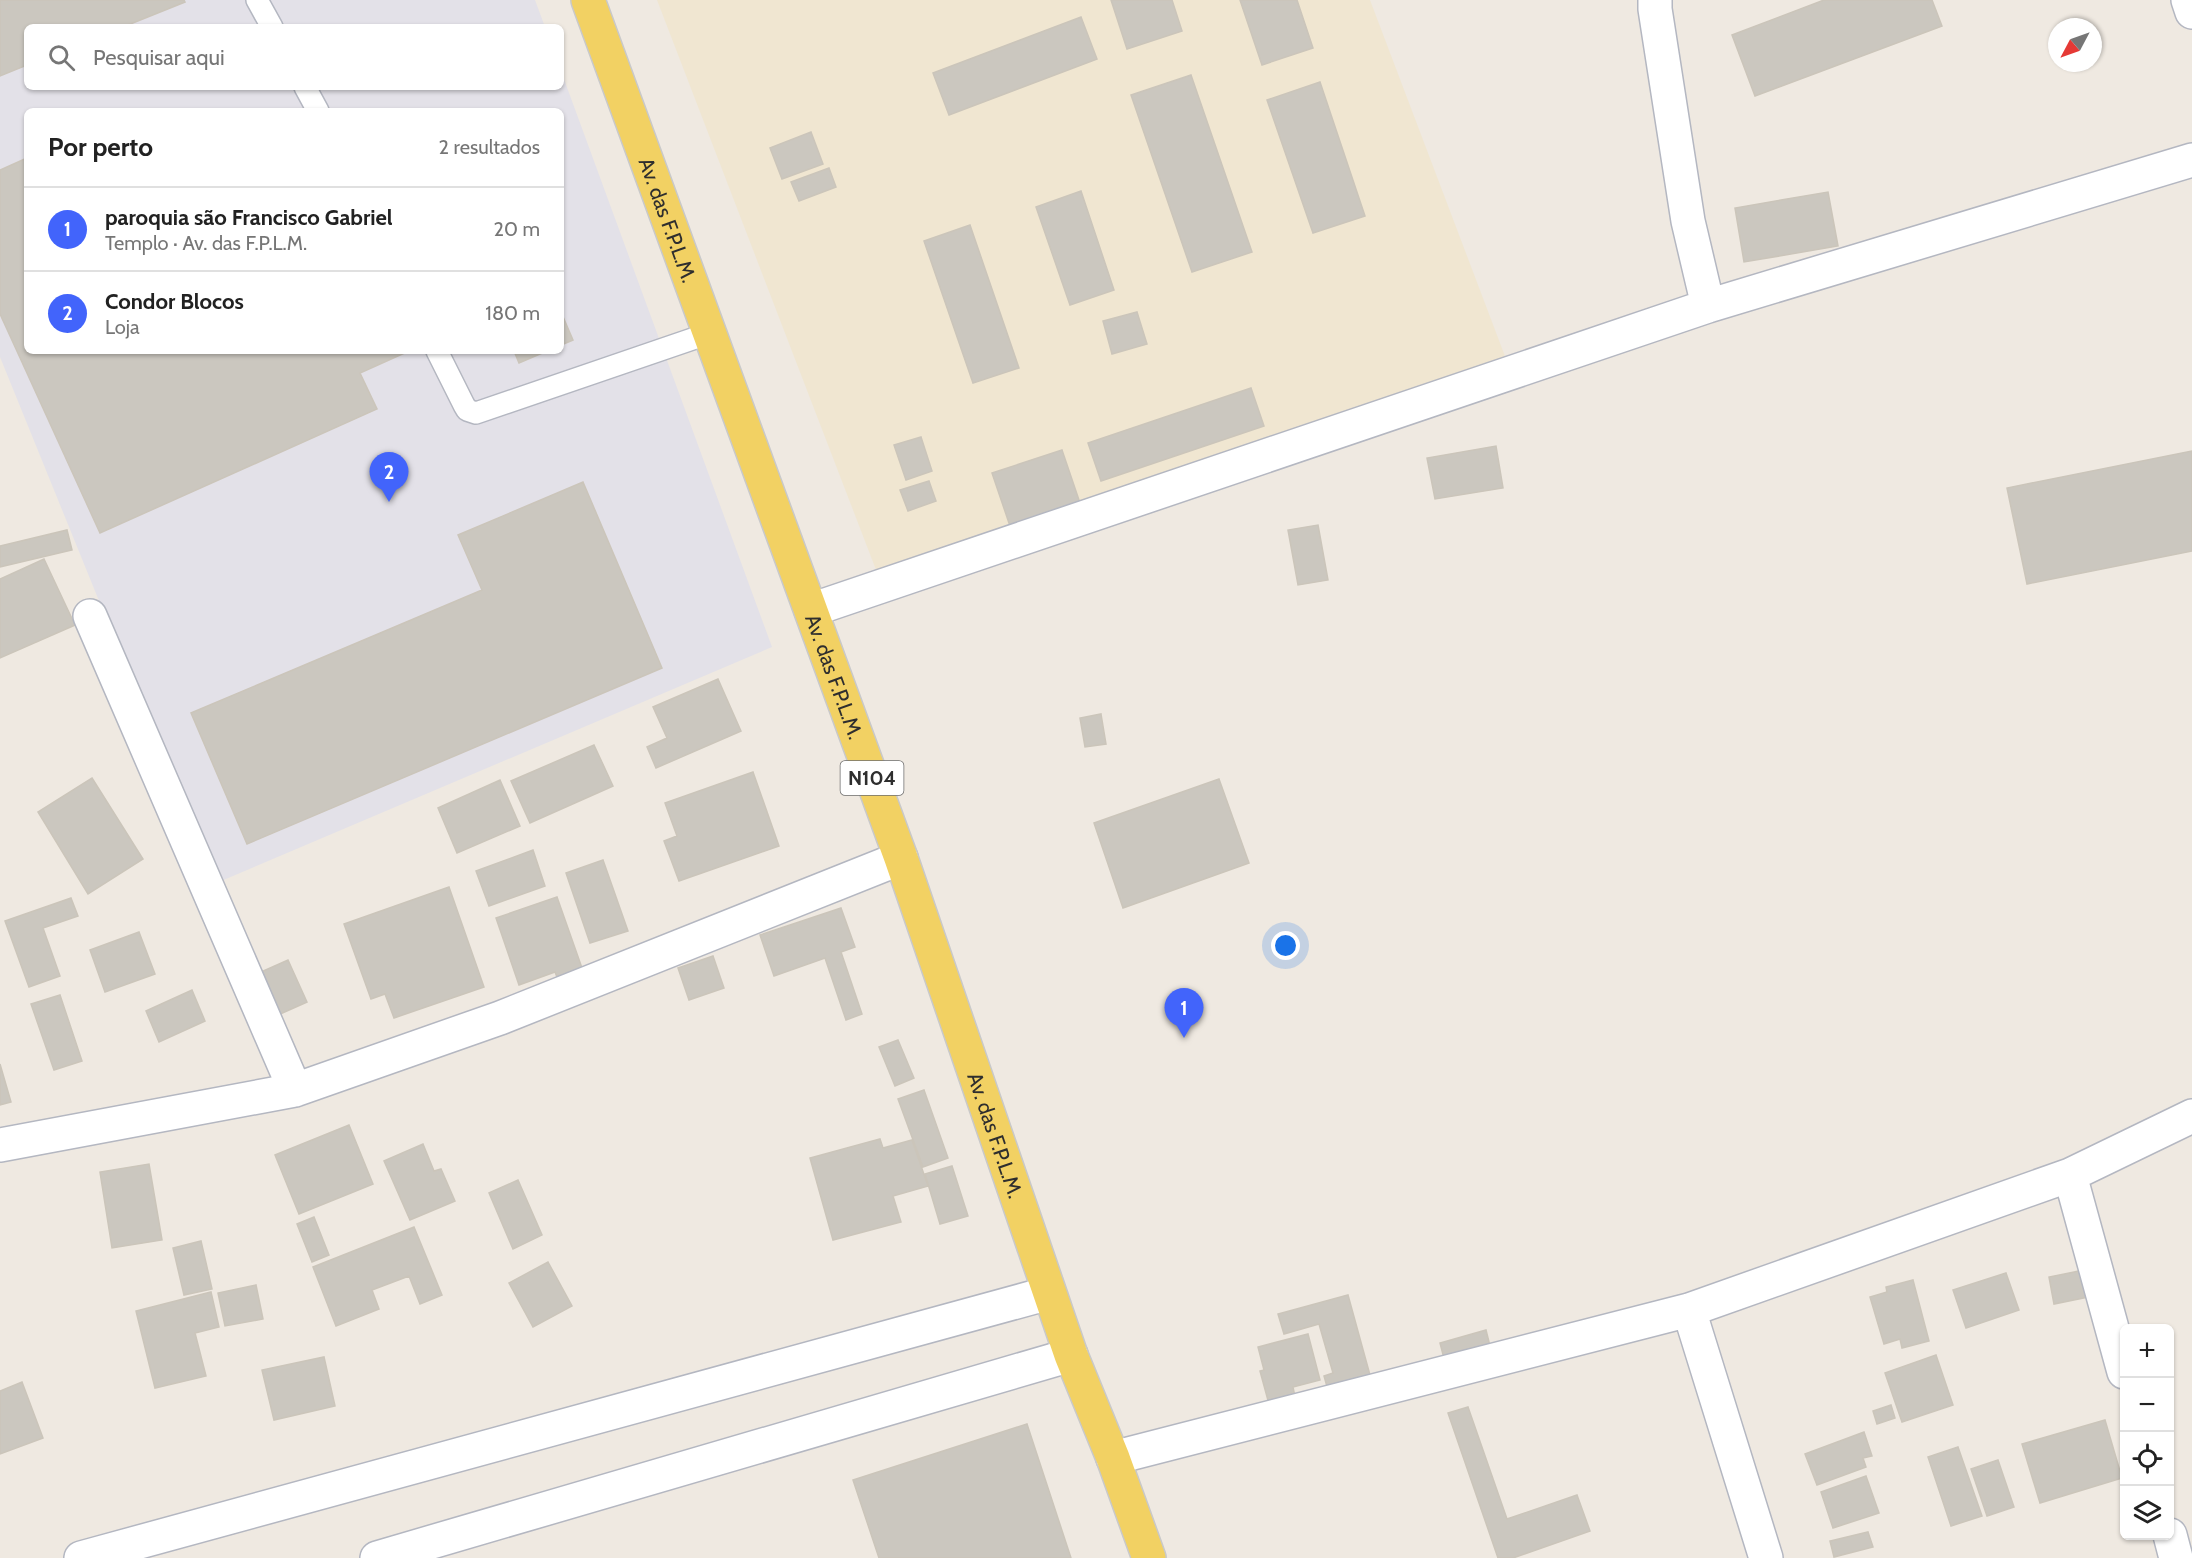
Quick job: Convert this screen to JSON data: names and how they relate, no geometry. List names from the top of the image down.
{
  "streets": {
    "main road": ["Av. das F.P.L.M.", "N104"]
  },
  "north": "bottom left",
  "page": {
    "search": "Pesquisar aqui",
    "heading": ["Por perto", "2 resultados"],
    "list": [
      {
        "mark": "1",
        "name": "paroquia são Francisco Gabriel",
        "note": "Templo · Av. das F.P.L.M.",
        "value": "20 m"
      },
      {
        "mark": "2",
        "name": "Condor Blocos",
        "note": "Loja",
        "value": "180 m"
      }
    ],
    "pins": ["2", "1"],
    "map_buttons": ["+", "−"]
  }
}
